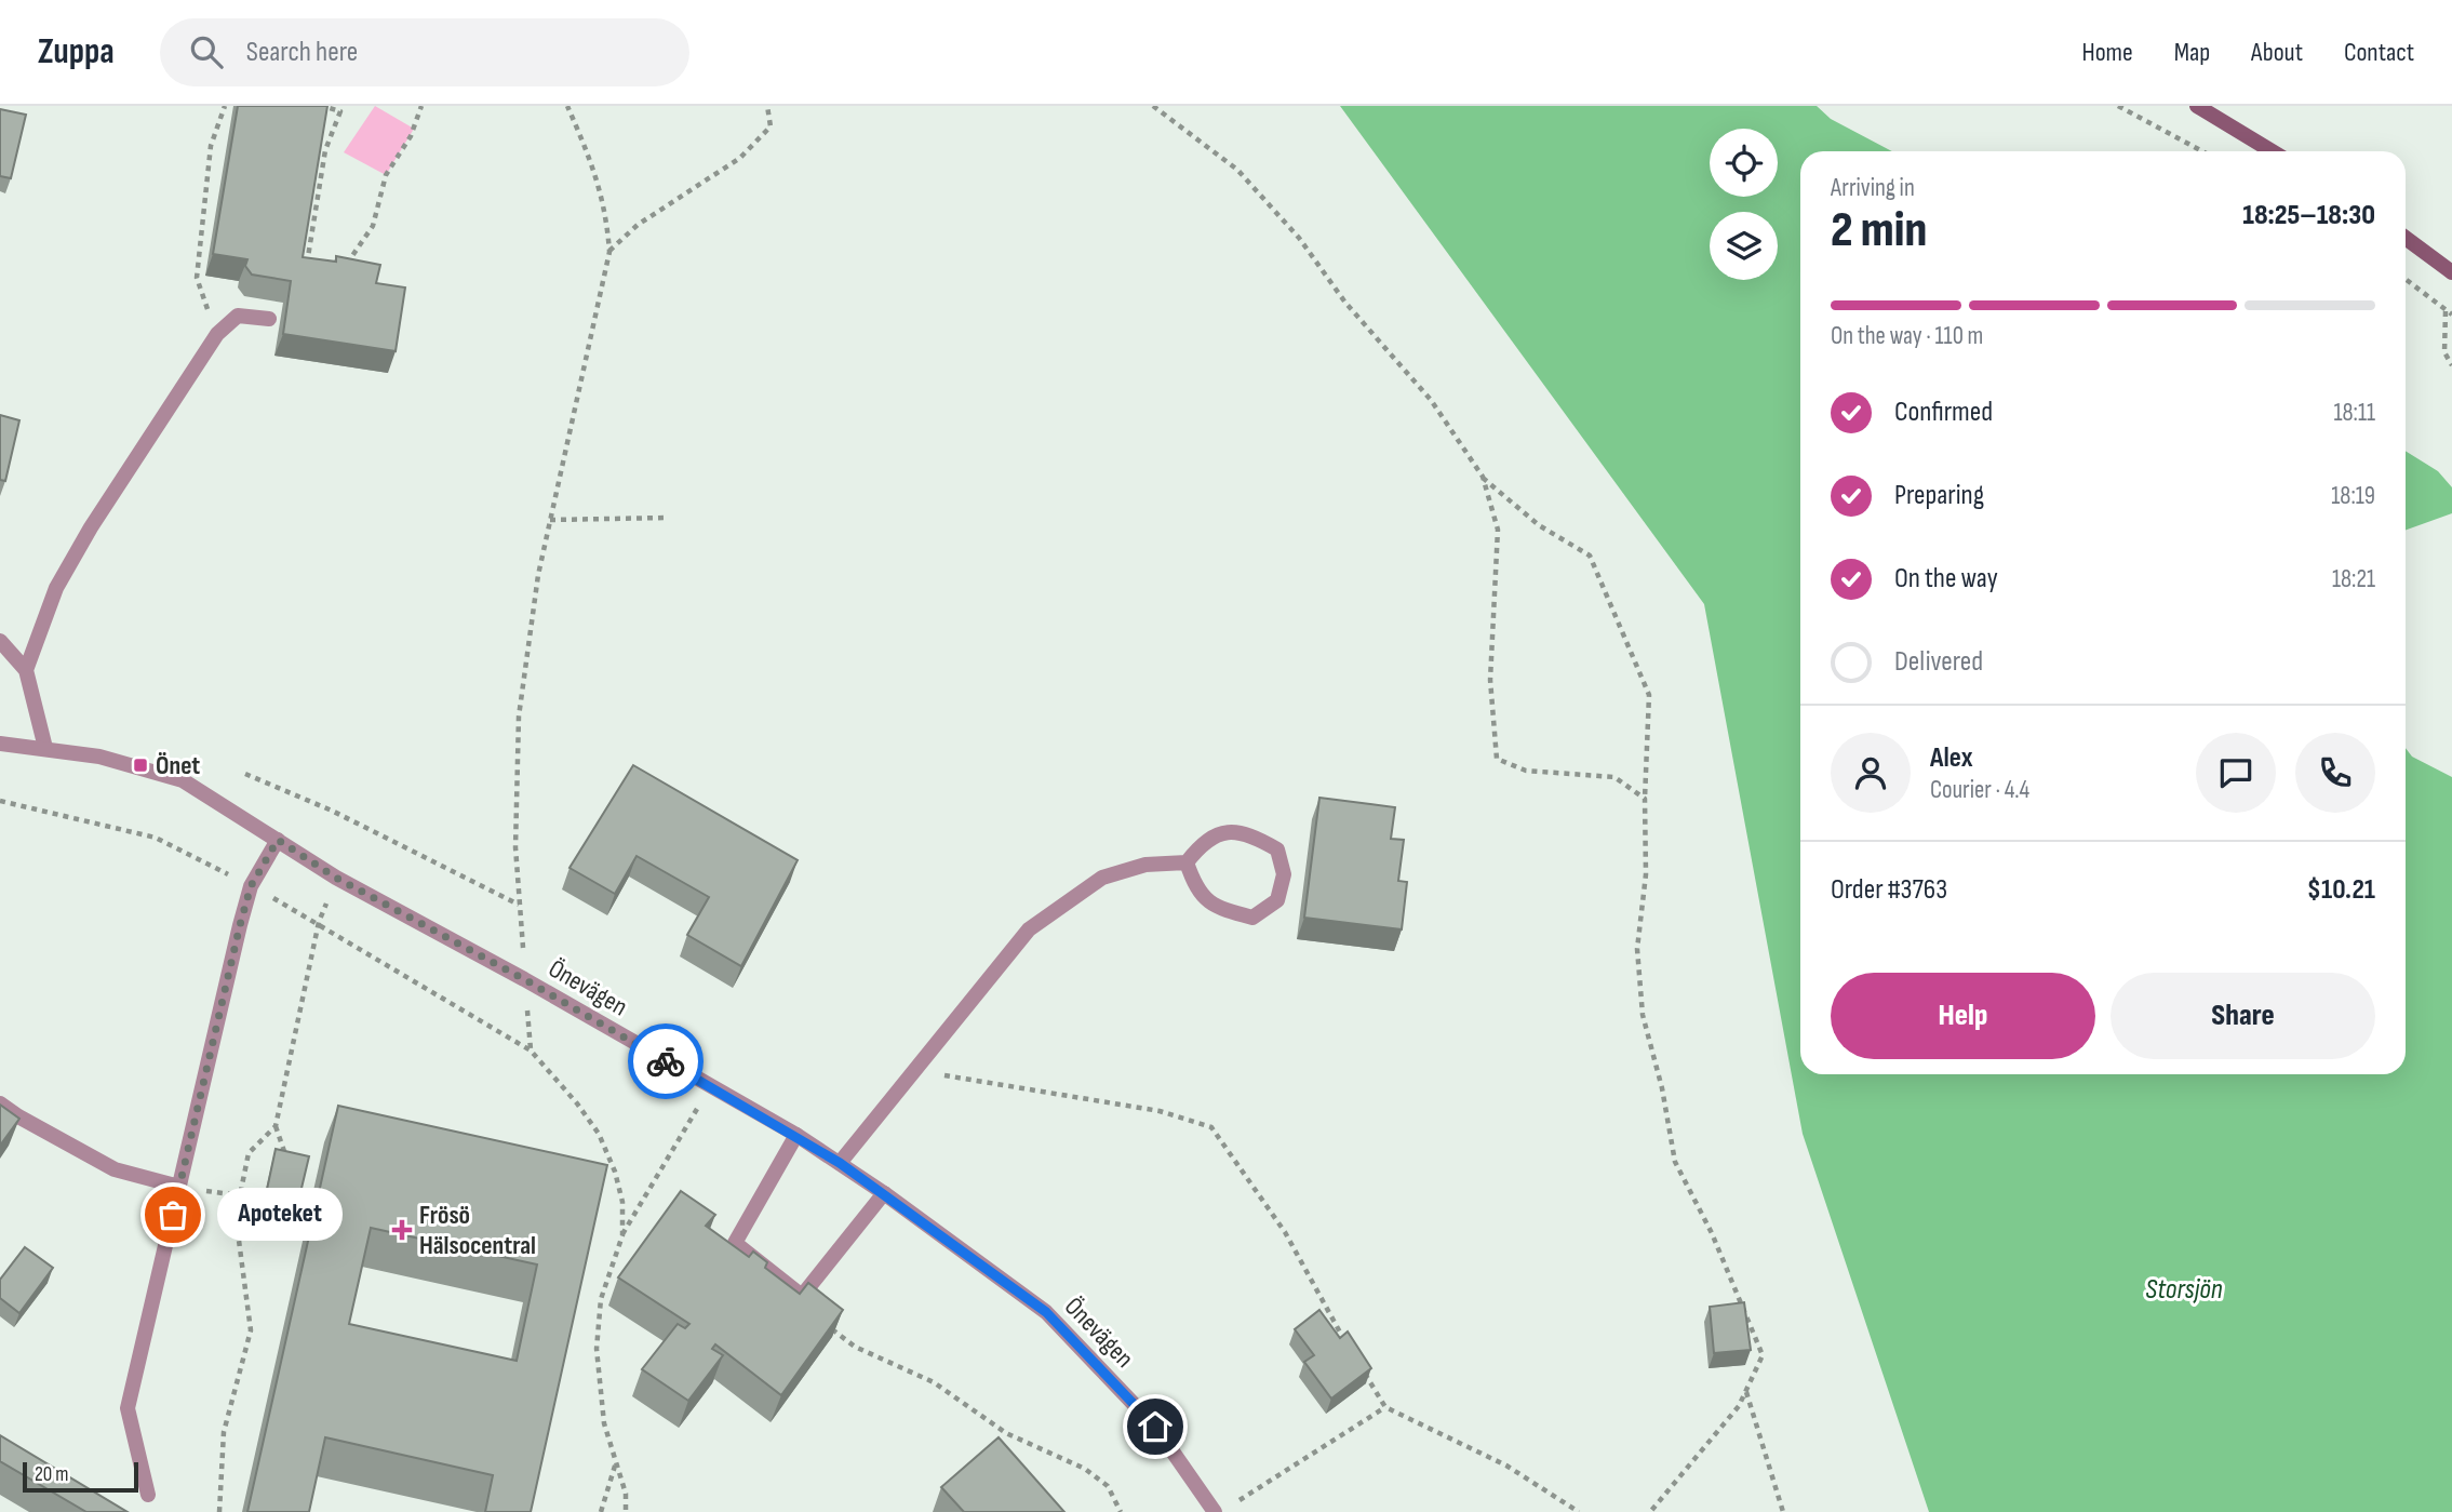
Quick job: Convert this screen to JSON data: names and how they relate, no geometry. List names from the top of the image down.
{
  "streets": {
    "street": ["Önevägen"]
  },
  "water": ["Storsjön"],
  "places": {
    "transit": ["Önet"],
    "other": ["Apoteket"],
    "health": ["Frösö Hälsocentral"]
  },
  "scale_bar": "20 m",
  "page": {
    "header": "Zuppa",
    "search": "Search here",
    "nav": [
      "Home",
      "Map",
      "About",
      "Contact"
    ],
    "heading": ["2 min", "Arriving in", "18:25–18:30"],
    "panel": [
      "Alex",
      "Courier · 4.4",
      "Order #3763",
      "$10.21"
    ],
    "bar": "On the way · 110 m",
    "list": [
      ["Confirmed", "18:11"],
      ["Preparing", "18:19"],
      ["On the way", "18:21"],
      "Delivered"
    ],
    "buttons": ["Help", "Share"],
    "bubble": "Apoteket",
    "scale": "20 m"
  }
}
